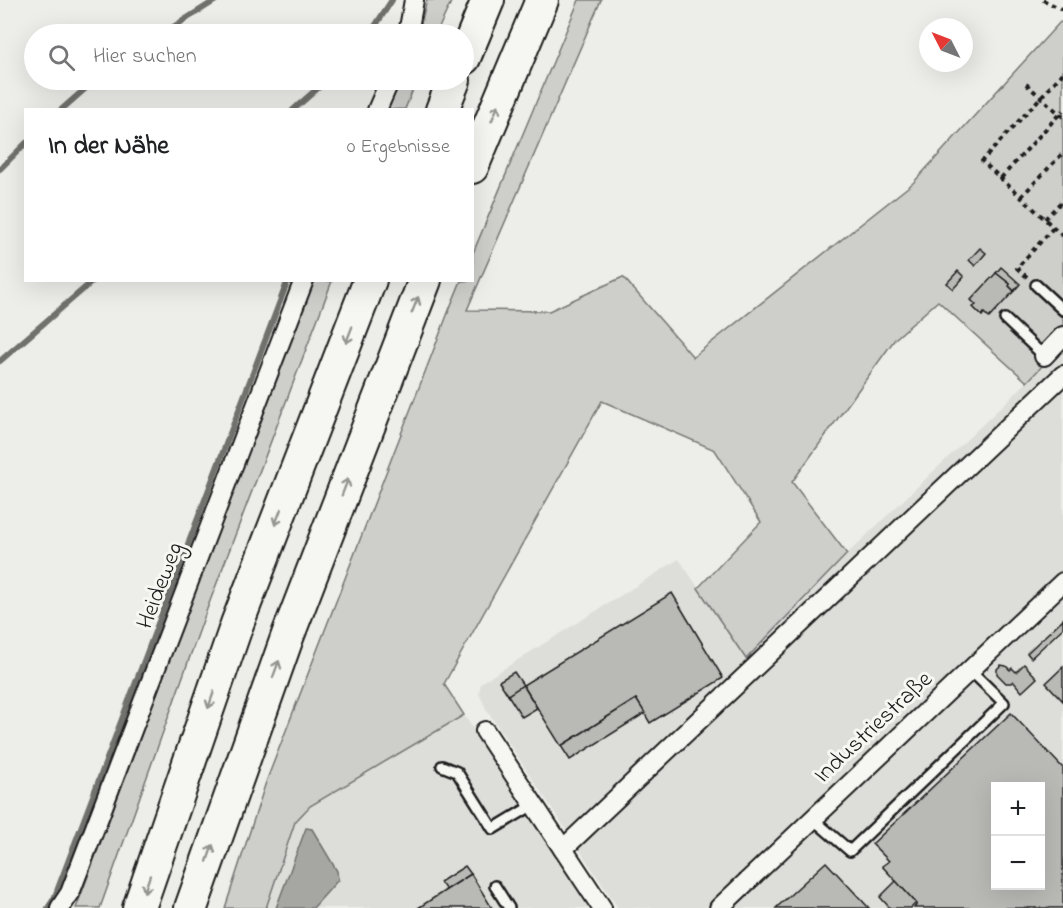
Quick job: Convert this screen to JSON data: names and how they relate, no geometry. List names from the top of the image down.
{
  "streets": {
    "street": ["Heideweg", "Industriestraße"]
  },
  "north": "top left",
  "page": {
    "search": "Hier suchen",
    "heading": ["In der Nähe", "0 Ergebnisse"],
    "map_buttons": ["+", "−"]
  }
}
